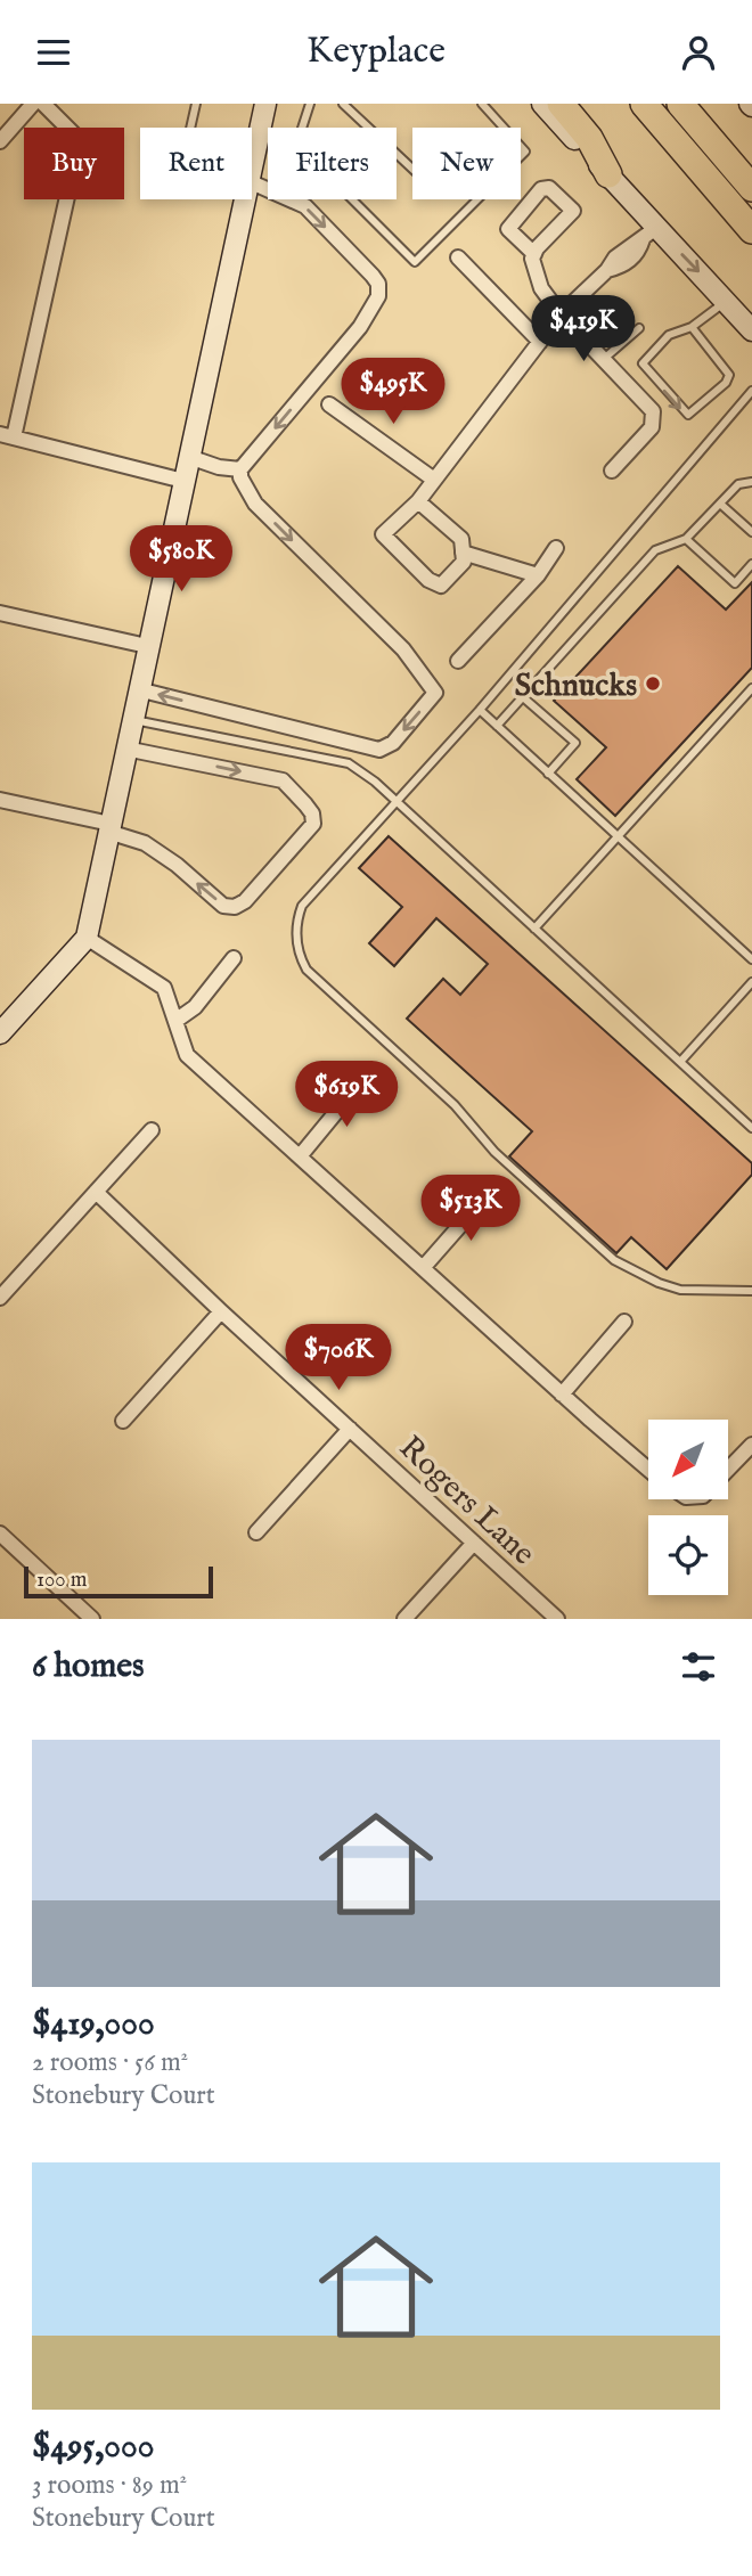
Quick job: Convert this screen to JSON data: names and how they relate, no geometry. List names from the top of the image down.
{
  "streets": {
    "street": ["Rogers Lane"]
  },
  "places": ["Schnucks"],
  "scale_bar": "100 m",
  "north": "bottom left",
  "page": {
    "header": "Keyplace",
    "chip": [
      "Buy",
      "Rent",
      "Filters",
      "New"
    ],
    "price": [
      "$419K",
      "$495K",
      "$580K",
      "$619K",
      "$513K",
      "$706K"
    ],
    "scale": "100 m",
    "heading": "6 homes",
    "list": [
      {
        "name": "$419,000",
        "note": "2 rooms · 56 m² · Stonebury Court"
      },
      {
        "name": "$495,000",
        "note": "3 rooms · 89 m² · Stonebury Court"
      }
    ]
  }
}
